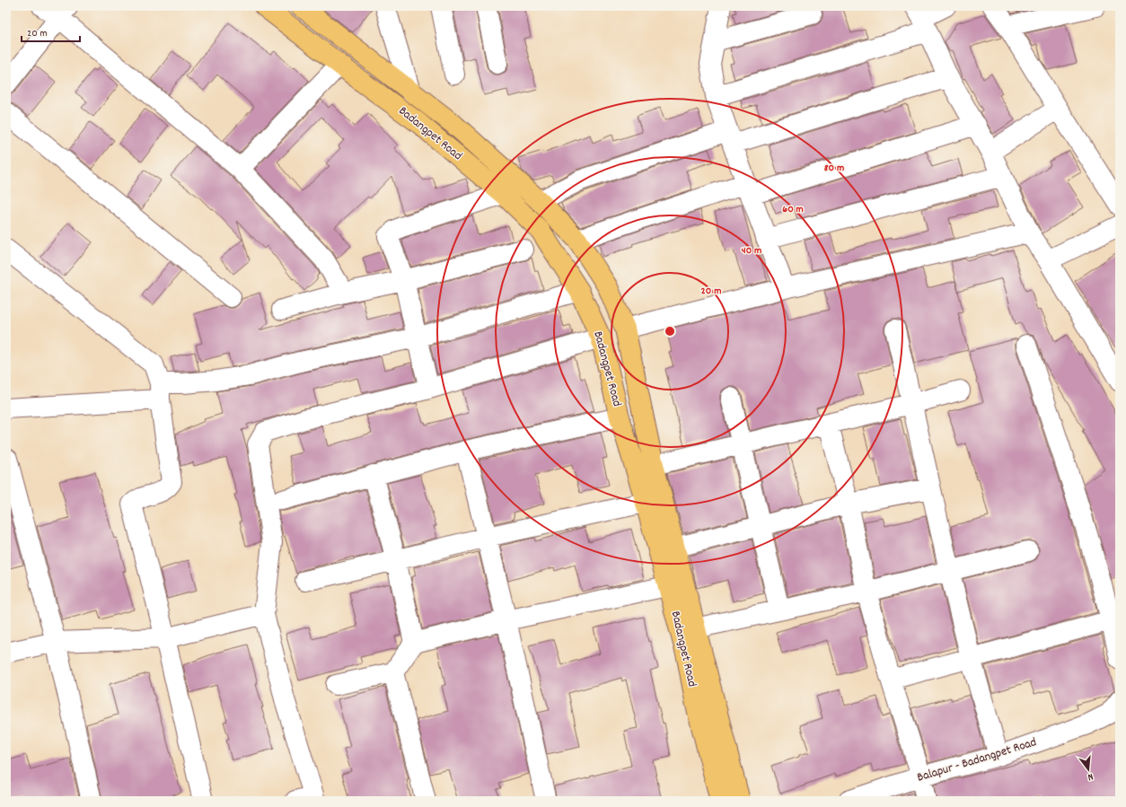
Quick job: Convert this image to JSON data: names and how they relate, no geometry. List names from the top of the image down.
{
  "streets": {
    "main road": ["Badangpet Road"],
    "street": ["Balapur - Badangpet Road"]
  },
  "scale_bar": "20 m",
  "north": "bottom",
  "rings": [
    "80 m",
    "60 m",
    "40 m",
    "20 m"
  ]
}
